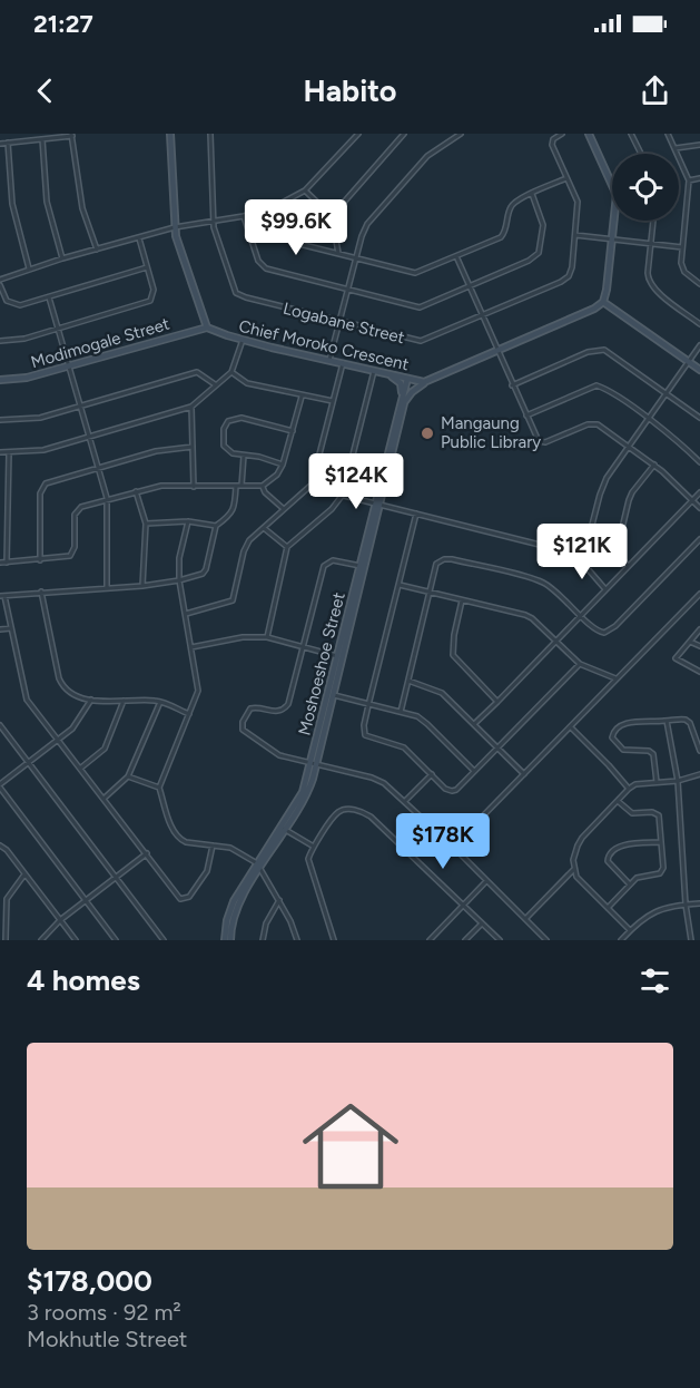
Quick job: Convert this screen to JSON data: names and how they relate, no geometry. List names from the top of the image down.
{
  "streets": {
    "street": [
      "Logabane Street",
      "Modimogale Street",
      "Chief Moroko Crescent",
      "Moshoeshoe Street"
    ]
  },
  "crossings": [
    ["Modimogale Street", "Chief Moroko Crescent"],
    ["Chief Moroko Crescent", "Moshoeshoe Street"]
  ],
  "places": ["Mangaung Public Library"],
  "page": {
    "status": "21:27",
    "header": "Habito",
    "price": [
      "$99.6K",
      "$124K",
      "$121K",
      "$178K"
    ],
    "heading": "4 homes",
    "list": [
      {
        "name": "$178,000",
        "note": "3 rooms · 92 m² · Mokhutle Street"
      }
    ]
  }
}
